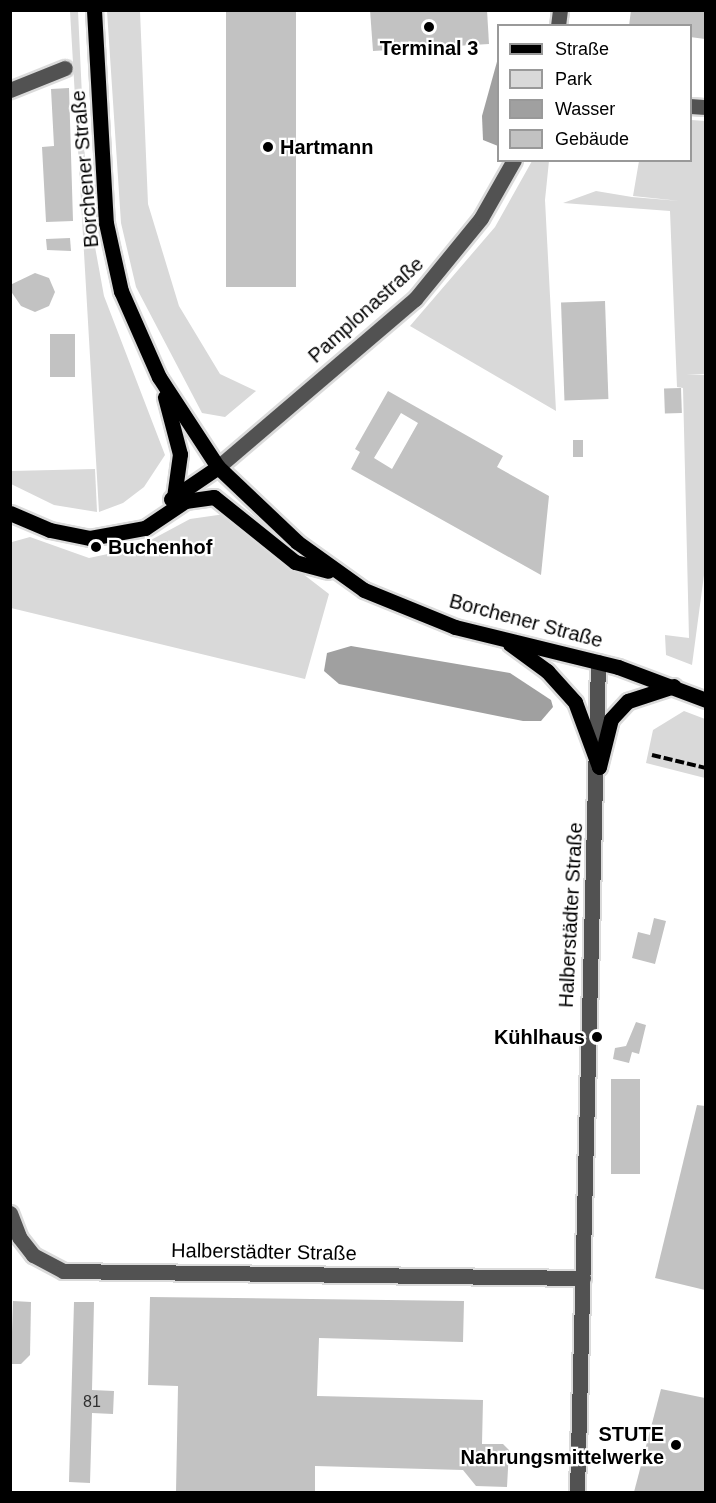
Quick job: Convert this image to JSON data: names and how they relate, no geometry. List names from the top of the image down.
{
  "streets": {
    "main road": ["Borchener Straße"],
    "street": ["Pamplonastraße", "Halberstädter Straße"]
  },
  "crossings": [
    ["Borchener Straße", "Pamplonastraße"],
    ["Borchener Straße", "Halberstädter Straße"]
  ],
  "places": [
    "Terminal 3",
    "Hartmann",
    "Buchenhof",
    "Kühlhaus",
    "STUTE Nahrungsmittelwerke"
  ],
  "house_numbers": ["81"],
  "legend": [
    "Straße",
    "Park",
    "Wasser",
    "Gebäude"
  ]
}
